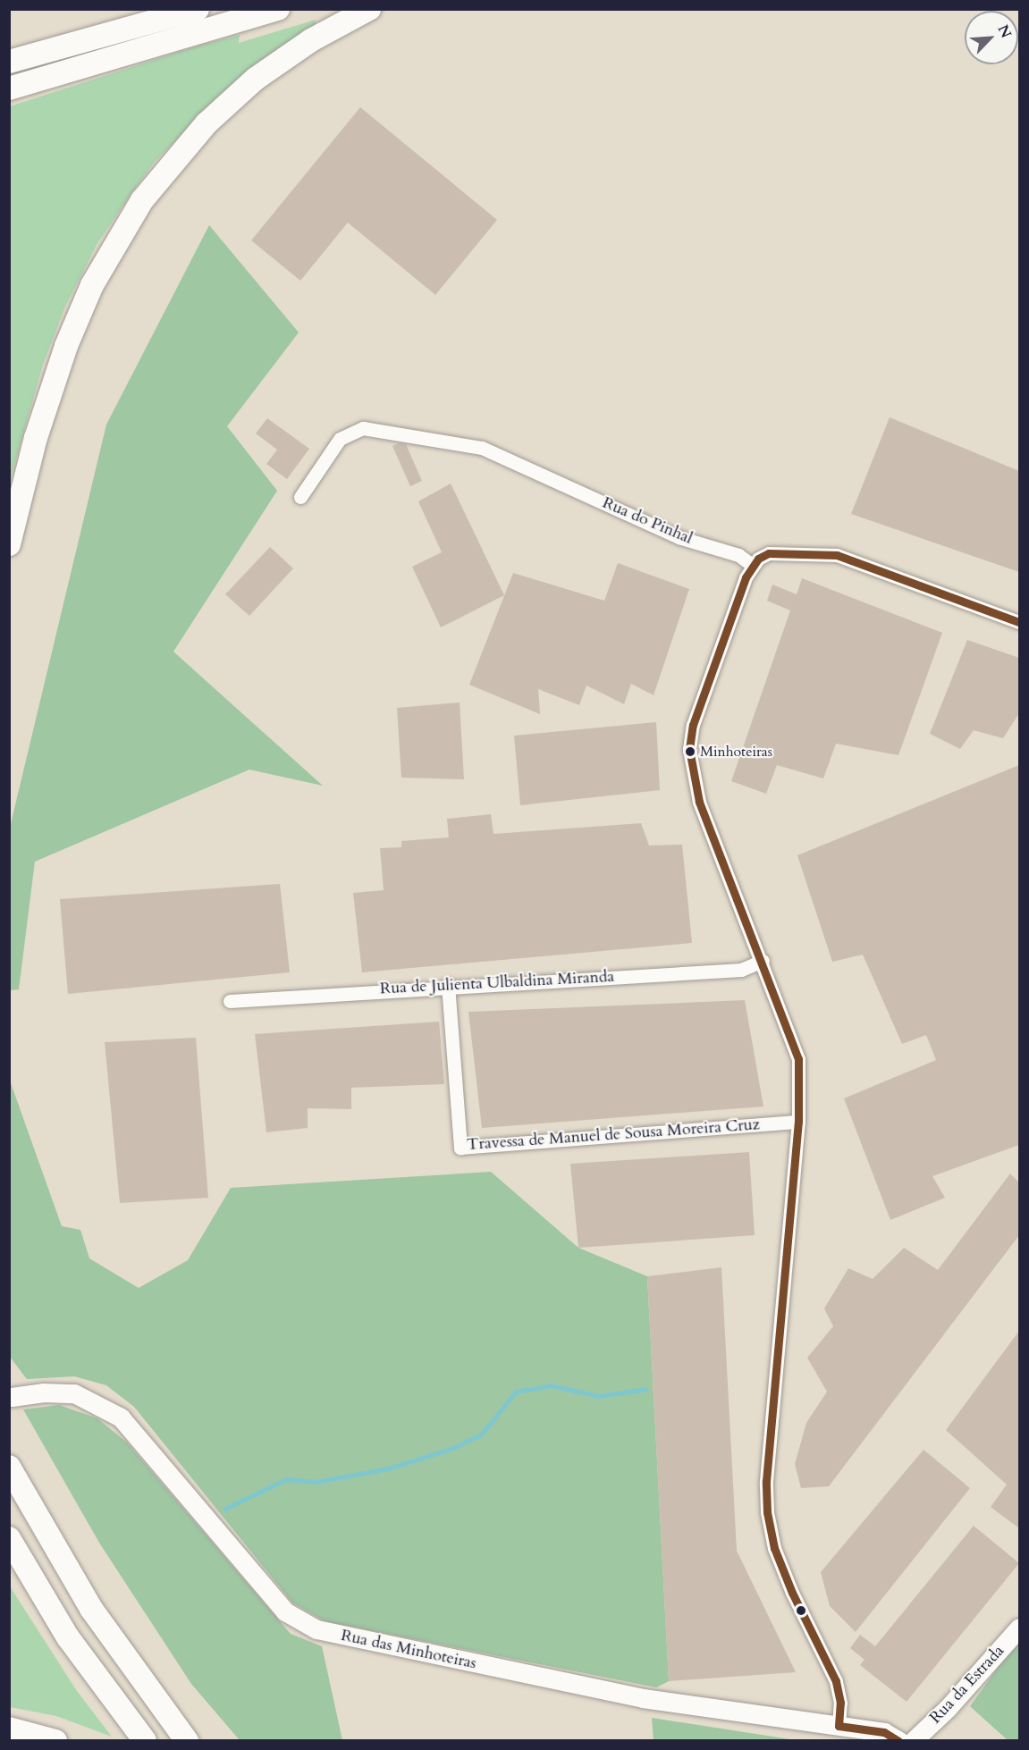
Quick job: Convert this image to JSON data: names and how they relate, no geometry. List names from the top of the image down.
{
  "streets": {
    "main road": ["Rua das Minhoteiras", "Rua da Estrada"],
    "street": ["Rua do Pinhal", "Rua de Julienta Ulbaldina Miranda", "Travessa de Manuel de Sousa Moreira Cruz"]
  },
  "crossings": [
    ["Rua de Julienta Ulbaldina Miranda", "Travessa de Manuel de Sousa Moreira Cruz"]
  ],
  "places": ["Minhoteiras"],
  "north": "top right"
}
